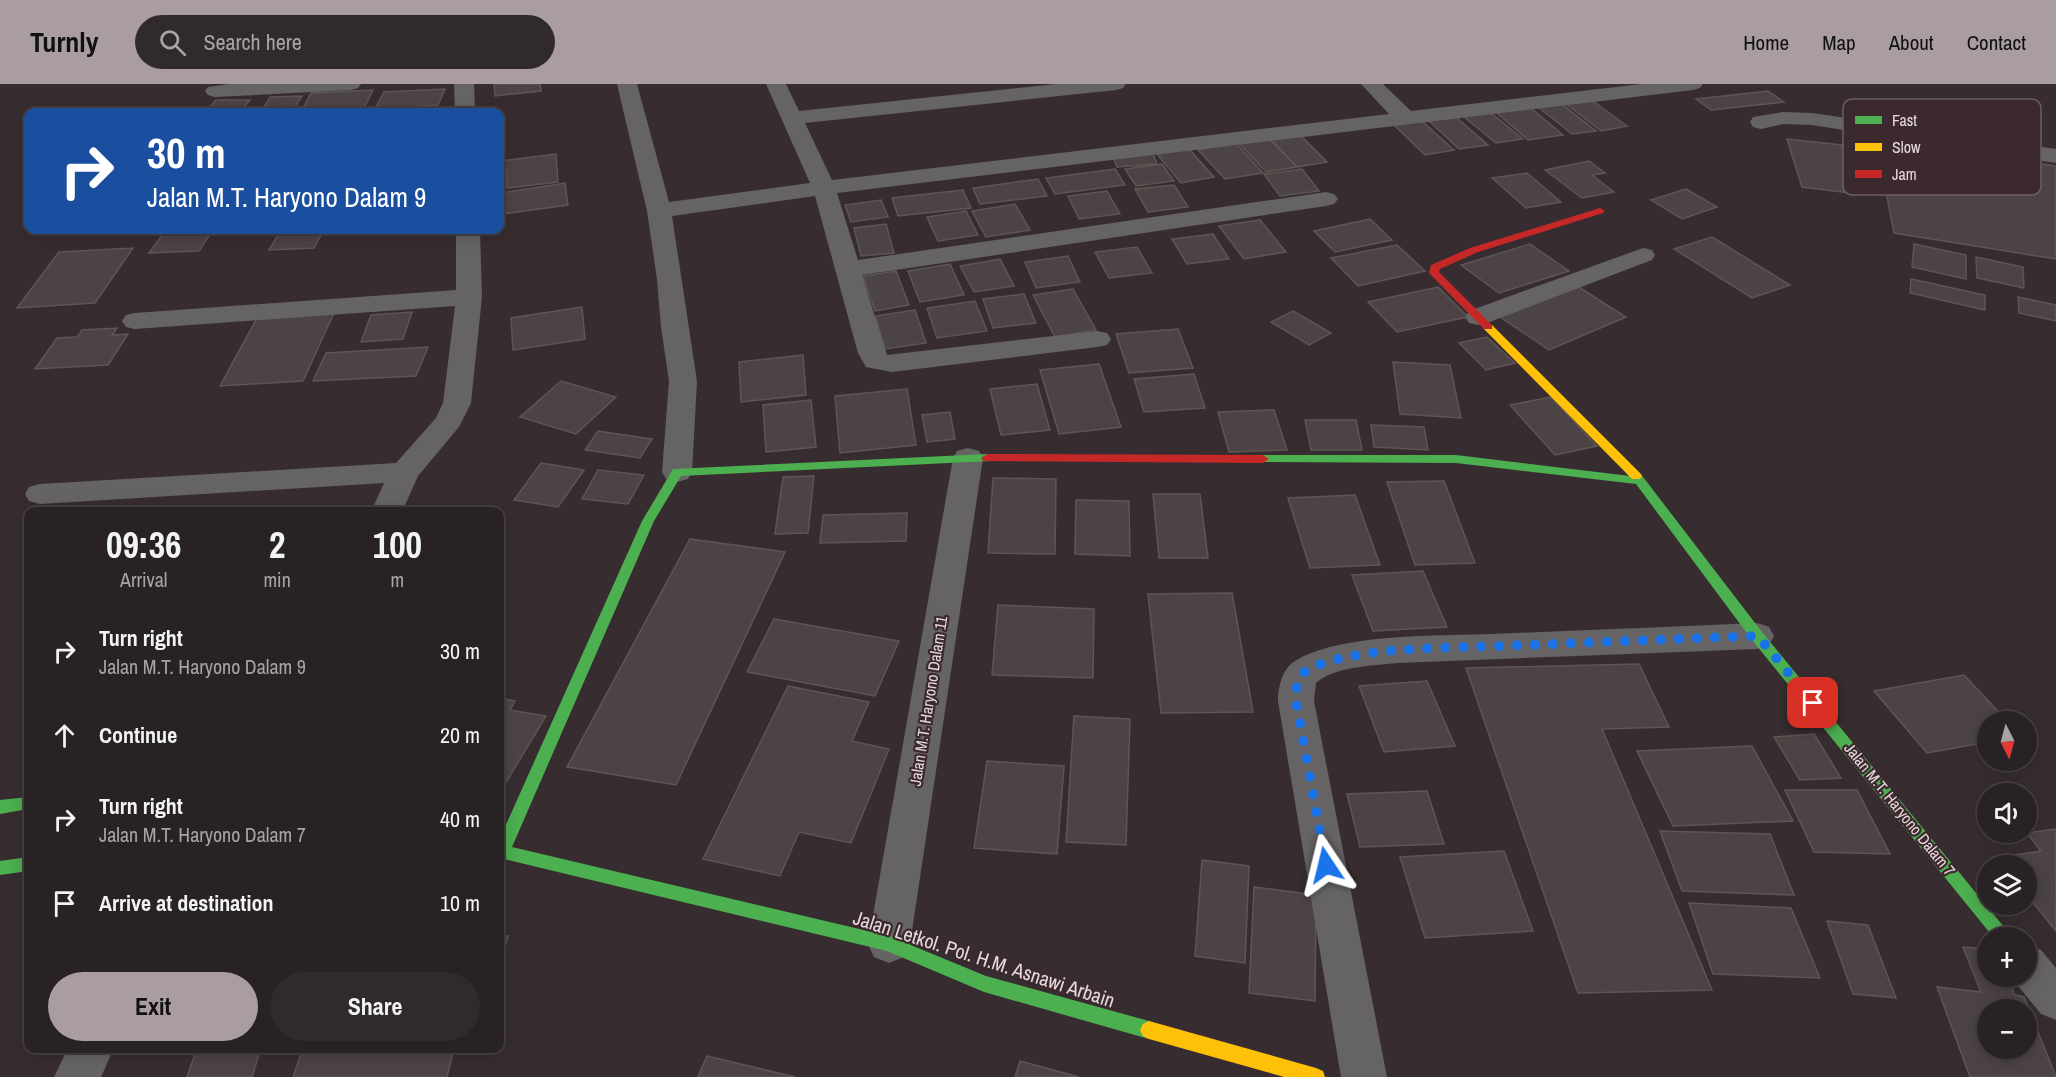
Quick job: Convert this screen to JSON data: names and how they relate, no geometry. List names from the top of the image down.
{
  "streets": {
    "street": ["Jalan M.T. Haryono Dalam 11", "Jalan M.T. Haryono Dalam 7", "Jalan Letkol. Pol. H.M. Asnawi Arbain"]
  },
  "crossings": [
    ["Jalan M.T. Haryono Dalam 11", "Jalan Letkol. Pol. H.M. Asnawi Arbain"]
  ],
  "legend": ["Fast", "Slow", "Jam"],
  "north": "bottom",
  "page": {
    "header": "Turnly",
    "search": "Search here",
    "nav": [
      "Home",
      "Map",
      "About",
      "Contact"
    ],
    "turn": ["30 m", "Jalan M.T. Haryono Dalam 9"],
    "eta": [
      "09:36",
      "Arrival",
      "2",
      "min",
      "100",
      "m"
    ],
    "list": [
      {
        "name": "Turn right",
        "note": "Jalan M.T. Haryono Dalam 9",
        "value": "30 m"
      },
      {
        "name": "Continue",
        "value": "20 m"
      },
      {
        "name": "Turn right",
        "note": "Jalan M.T. Haryono Dalam 7",
        "value": "40 m"
      },
      {
        "name": "Arrive at destination",
        "value": "10 m"
      }
    ],
    "map_buttons": ["+", "−"],
    "buttons": ["Exit", "Share"]
  }
}
